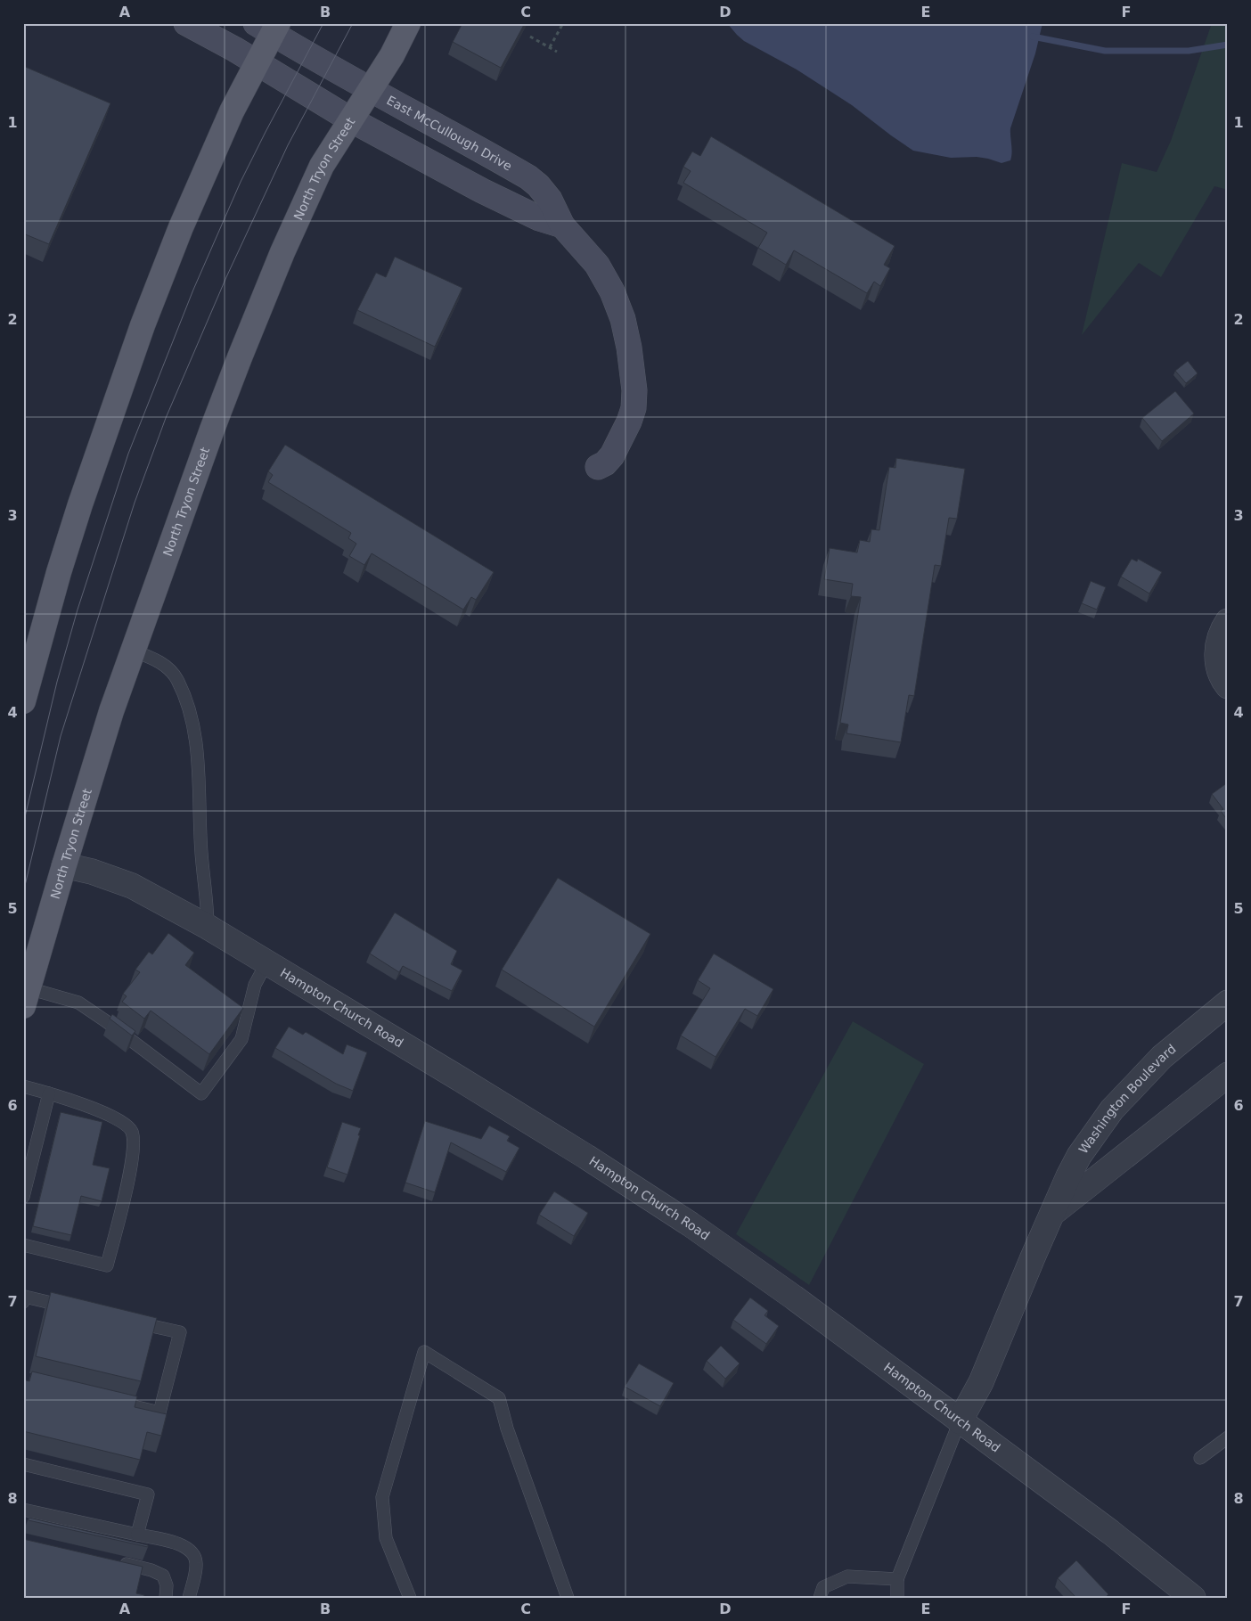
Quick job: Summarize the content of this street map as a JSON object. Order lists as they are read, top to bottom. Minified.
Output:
{"streets":{"main road":["North Tryon Street"],"street":["East McCullough Drive","Hampton Church Road","Washington Boulevard"]},"crossings":[["East McCullough Drive","North Tryon Street"],["North Tryon Street","Hampton Church Road"],["Hampton Church Road","Washington Boulevard"]],"grid":{"columns":["A","B","C","D","E","F"],"rows":["1","2","3","4","5","6","7","8"]}}
